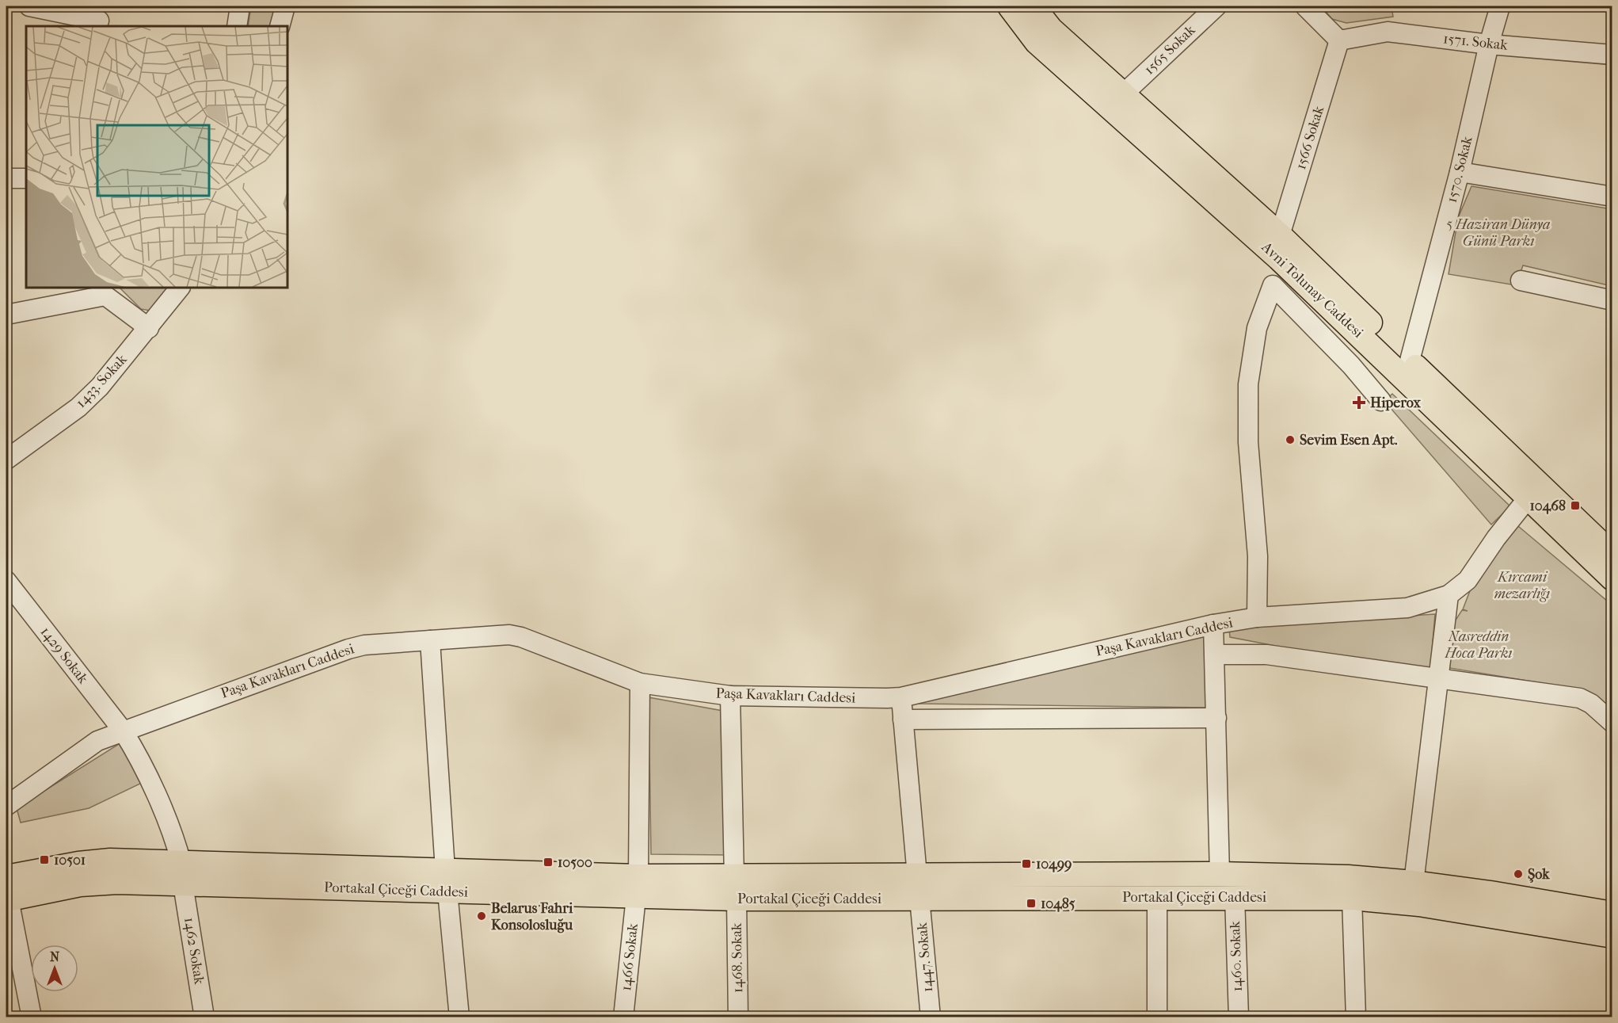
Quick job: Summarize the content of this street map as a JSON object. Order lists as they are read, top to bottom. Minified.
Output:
{"streets":{"main road":["Avni Tolunay Caddesi","Portakal Çiceği Caddesi"],"street":["1571. Sokak","1565 Sokak","1566 Sokak","1570. Sokak","1433. Sokak","Paşa Kavakları Caddesi","1429 Sokak","1462 Sokak","1460. Sokak","1466 Sokak","1447. Sokak","1468. Sokak"]},"crossings":[["1571. Sokak","1566 Sokak"],["1571. Sokak","1570. Sokak"],["1565 Sokak","Avni Tolunay Caddesi"],["1566 Sokak","Avni Tolunay Caddesi"],["1570. Sokak","Avni Tolunay Caddesi"],["Avni Tolunay Caddesi","Paşa Kavakları Caddesi"],["Paşa Kavakları Caddesi","1429 Sokak"],["Paşa Kavakları Caddesi","1466 Sokak"],["Paşa Kavakları Caddesi","1447. Sokak"],["Paşa Kavakları Caddesi","1468. Sokak"],["1429 Sokak","Portakal Çiceği Caddesi"],["1429 Sokak","1462 Sokak"],["Portakal Çiceği Caddesi","1462 Sokak"],["Portakal Çiceği Caddesi","1460. Sokak"],["Portakal Çiceği Caddesi","1466 Sokak"],["Portakal Çiceği Caddesi","1447. Sokak"],["Portakal Çiceği Caddesi","1468. Sokak"]],"parks":["5 Haziran Dünya Günü Parkı","Kırcami mezarlığı","Nasreddin Hoca Parkı"],"places":{"health":["Hiperox"],"other":["Sevim Esen Apt.","Şok","Belarus Fahri Konsolosluğu"],"transit":["10468","10501","10500","10499","10485"]},"north":"top"}
